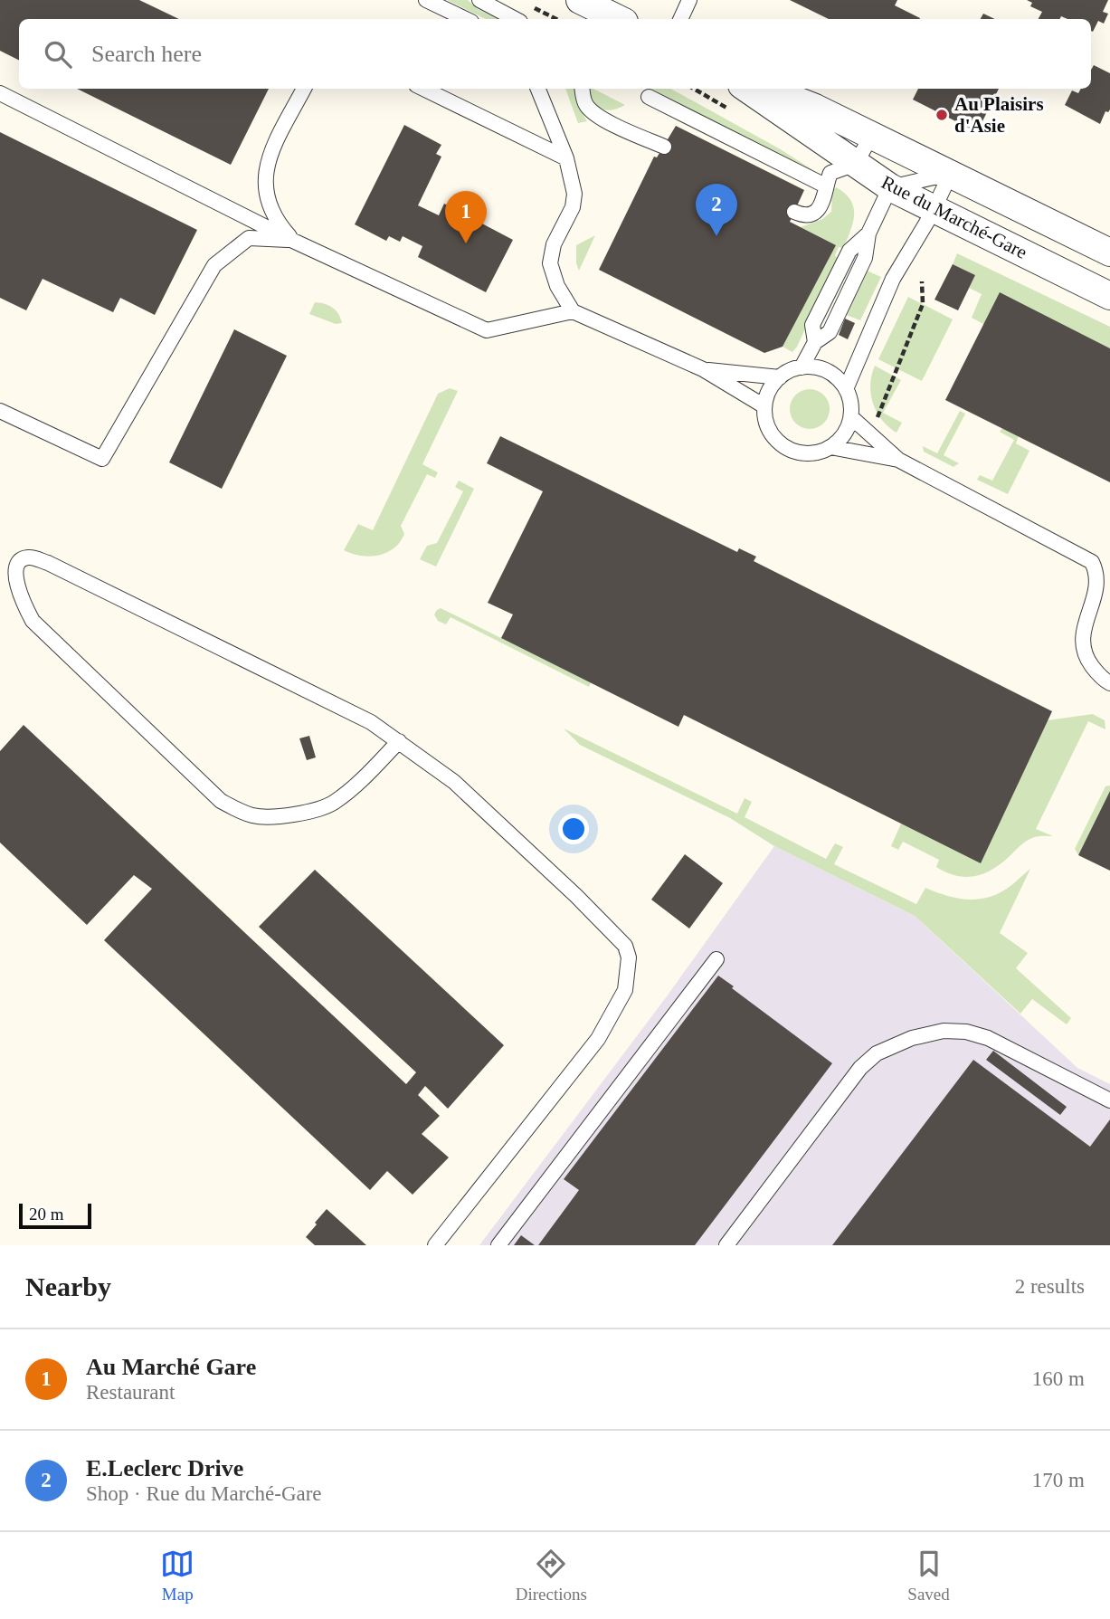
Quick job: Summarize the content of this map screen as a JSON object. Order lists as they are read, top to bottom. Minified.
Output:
{"streets":{"street":["Rue du Marché-Gare"]},"places":["Au Plaisirs d'Asie"],"scale_bar":"20 m","page":{"search":"Search here","pins":["2","1"],"scale":"20 m","heading":["Nearby","2 results"],"list":[{"mark":"1","name":"Au Marché Gare","note":"Restaurant","value":"160 m"},{"mark":"2","name":"E.Leclerc Drive","note":"Shop · Rue du Marché-Gare","value":"170 m"}],"nav":["Map","Directions","Saved"]}}
